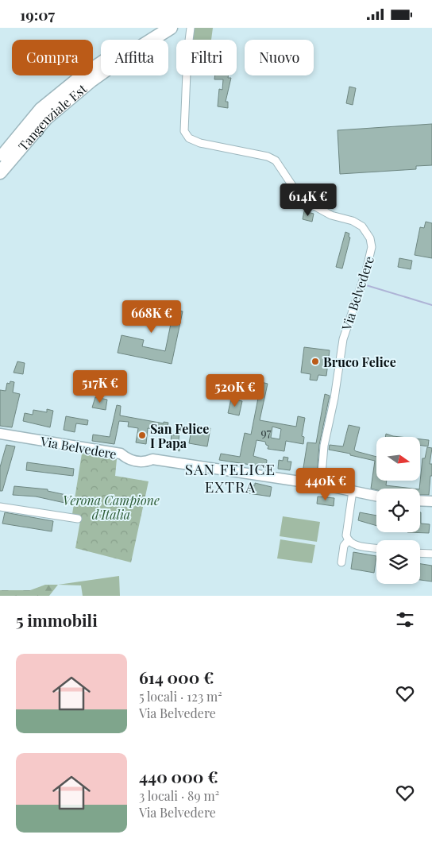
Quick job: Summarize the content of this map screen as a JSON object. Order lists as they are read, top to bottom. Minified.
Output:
{"streets":{"highway":["Tangenziale Est"],"street":["Via Belvedere"]},"districts":["SAN FELICE EXTRA"],"parks":["Verona Campione d'Italia"],"places":["Bruco Felice","San Felice I Papa"],"house_numbers":["97"],"north":"right","page":{"status":"19:07","chip":["Compra","Affitta","Filtri","Nuovo"],"price":["614K €","668K €","517K €","520K €","440K €"],"heading":"5 immobili","list":[{"name":"614 000 €","note":"5 locali · 123 m² · Via Belvedere"},{"name":"440 000 €","note":"3 locali · 89 m² · Via Belvedere"}]}}
